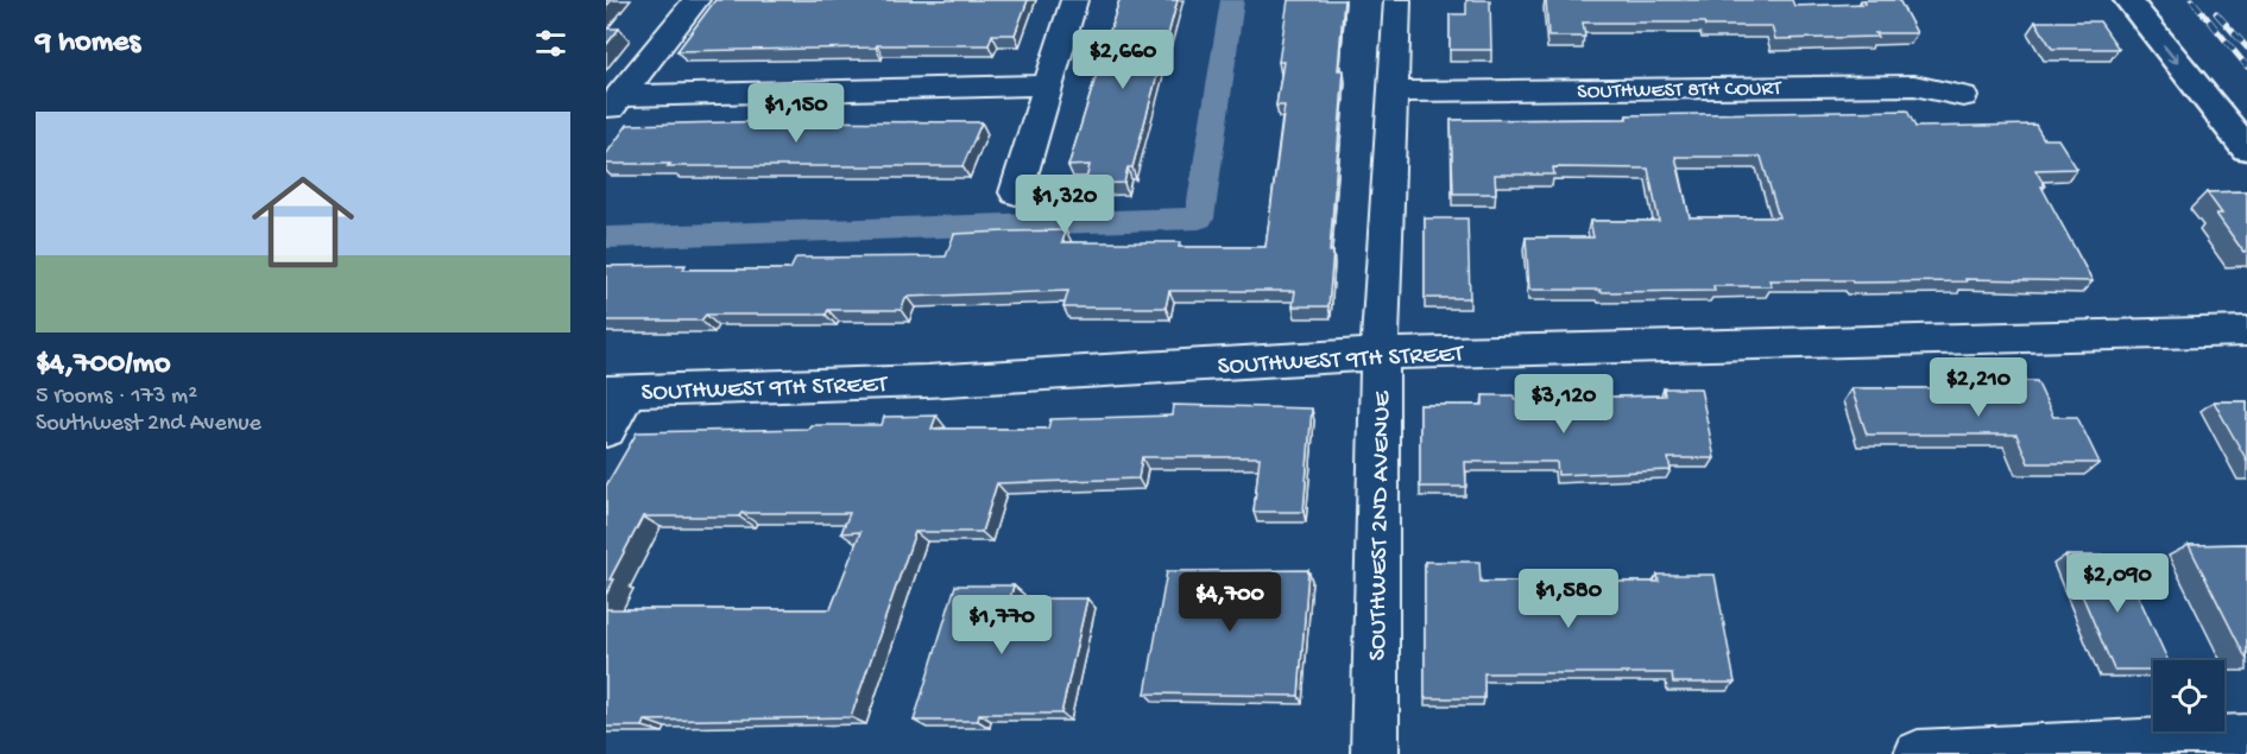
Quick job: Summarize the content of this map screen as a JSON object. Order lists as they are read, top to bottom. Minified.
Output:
{"streets":{"street":["SOUTHWEST 8TH COURT","SOUTHWEST 9TH STREET","SOUTHWEST 2ND AVENUE"]},"crossings":[["SOUTHWEST 8TH COURT","SOUTHWEST 2ND AVENUE"],["SOUTHWEST 9TH STREET","SOUTHWEST 2ND AVENUE"]],"page":{"heading":"9 homes","price":["$2,660","$1,150","$1,320","$2,210","$3,120","$2,090","$1,580","$4,700","$1,770"],"list":[{"name":"$4,700/mo","note":"5 rooms · 173 m² · Southwest 2nd Avenue"}]}}
